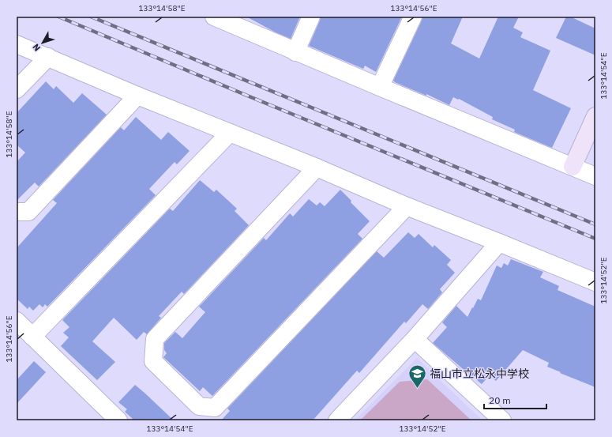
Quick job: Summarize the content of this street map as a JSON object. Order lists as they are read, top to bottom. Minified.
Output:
{"places":{"school or university":["福山市立松永中学校"]},"scale_bar":"20 m","north":"bottom left","coordinates":["133°14'58\"E","133°14'56\"E","133°14'54\"E","133°14'52\"E"]}
